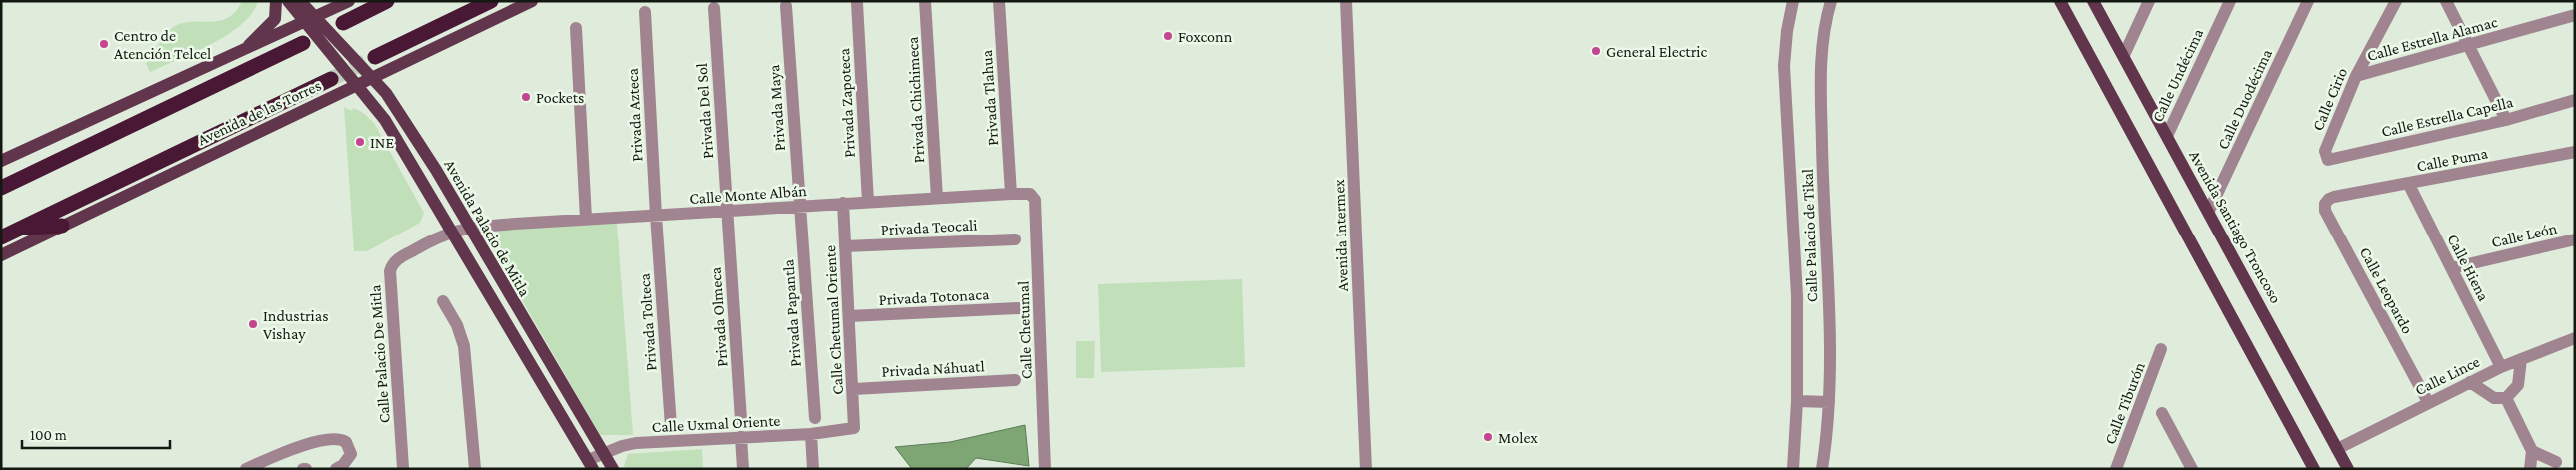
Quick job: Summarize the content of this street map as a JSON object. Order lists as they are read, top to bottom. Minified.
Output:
{"streets":{"highway":["Avenida de las Torres"],"main road":["Avenida Santiago Troncoso","Avenida Palacio de Mitla"],"street":["Calle Estrella Alamac","Calle Undécima","Privada Tlahua","Calle Duodécima","Calle Cirio","Privada Chichimeca","Privada Zapoteca","Privada Maya","Privada Del Sol","Privada Azteca","Calle Estrella Capella","Calle Puma","Calle Monte Albán","Privada Teocali","Calle León","Avenida Intermex","Calle Palacio de Tikal","Calle Hiena","Calle Leopardo","Privada Totonaca","Privada Papantla","Privada Olmeca","Calle Chetumal Oriente","Privada Tolteca","Calle Chetumal","Calle Palacio De Mitla","Privada Náhuatl","Calle Lince","Calle Tiburón","Calle Uxmal Oriente"]},"crossings":[["Calle Estrella Alamac","Calle Cirio"],["Calle Undécima","Avenida Santiago Troncoso"],["Privada Tlahua","Calle Monte Albán"],["Calle Duodécima","Avenida Santiago Troncoso"],["Calle Cirio","Calle Estrella Capella"],["Privada Chichimeca","Calle Monte Albán"],["Privada Zapoteca","Calle Monte Albán"],["Privada Maya","Calle Monte Albán"],["Privada Maya","Privada Papantla"],["Privada Del Sol","Calle Monte Albán"],["Privada Del Sol","Privada Olmeca"],["Avenida de las Torres","Avenida Palacio de Mitla"],["Privada Azteca","Calle Monte Albán"],["Privada Azteca","Privada Tolteca"],["Calle Puma","Calle Hiena"],["Calle Puma","Calle Leopardo"],["Calle Monte Albán","Avenida Palacio de Mitla"],["Calle Monte Albán","Privada Papantla"],["Calle Monte Albán","Privada Olmeca"],["Calle Monte Albán","Calle Chetumal Oriente"],["Calle Monte Albán","Privada Tolteca"],["Calle Monte Albán","Calle Chetumal"],["Calle Monte Albán","Calle Palacio De Mitla"],["Privada Teocali","Calle Chetumal Oriente"],["Avenida Santiago Troncoso","Calle Lince"],["Avenida Palacio de Mitla","Calle Palacio De Mitla"],["Avenida Palacio de Mitla","Calle Uxmal Oriente"],["Calle León","Calle Hiena"],["Calle Hiena","Calle Lince"],["Calle Leopardo","Calle Lince"],["Privada Totonaca","Calle Chetumal Oriente"],["Calle Chetumal Oriente","Privada Náhuatl"],["Calle Chetumal Oriente","Calle Uxmal Oriente"]],"places":["Foxconn","Centro de Atención Telcel","General Electric","Pockets","INE","Industrias Vishay","Molex"],"scale_bar":"100 m"}
